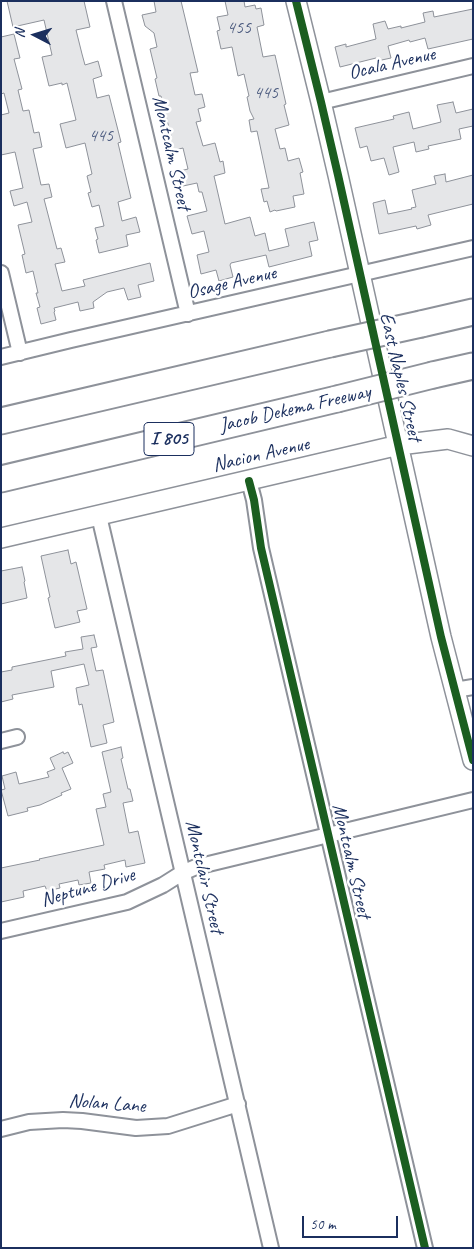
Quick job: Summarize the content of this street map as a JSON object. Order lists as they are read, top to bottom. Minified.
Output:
{"streets":{"highway":["Jacob Dekema Freeway","I 805"],"street":["Ocala Avenue","Montcalm Street","Osage Avenue","East Naples Street","Nacion Avenue","Montclair Street","Neptune Drive","Nolan Lane"]},"crossings":[["Ocala Avenue","East Naples Street"],["Montcalm Street","Osage Avenue"],["Montcalm Street","Nacion Avenue"],["Montcalm Street","Neptune Drive"],["Osage Avenue","East Naples Street"],["East Naples Street","Nacion Avenue"],["Nacion Avenue","Montclair Street"],["Montclair Street","Neptune Drive"],["Montclair Street","Nolan Lane"]],"house_numbers":["455","445","445"],"scale_bar":"50 m","north":"left"}
